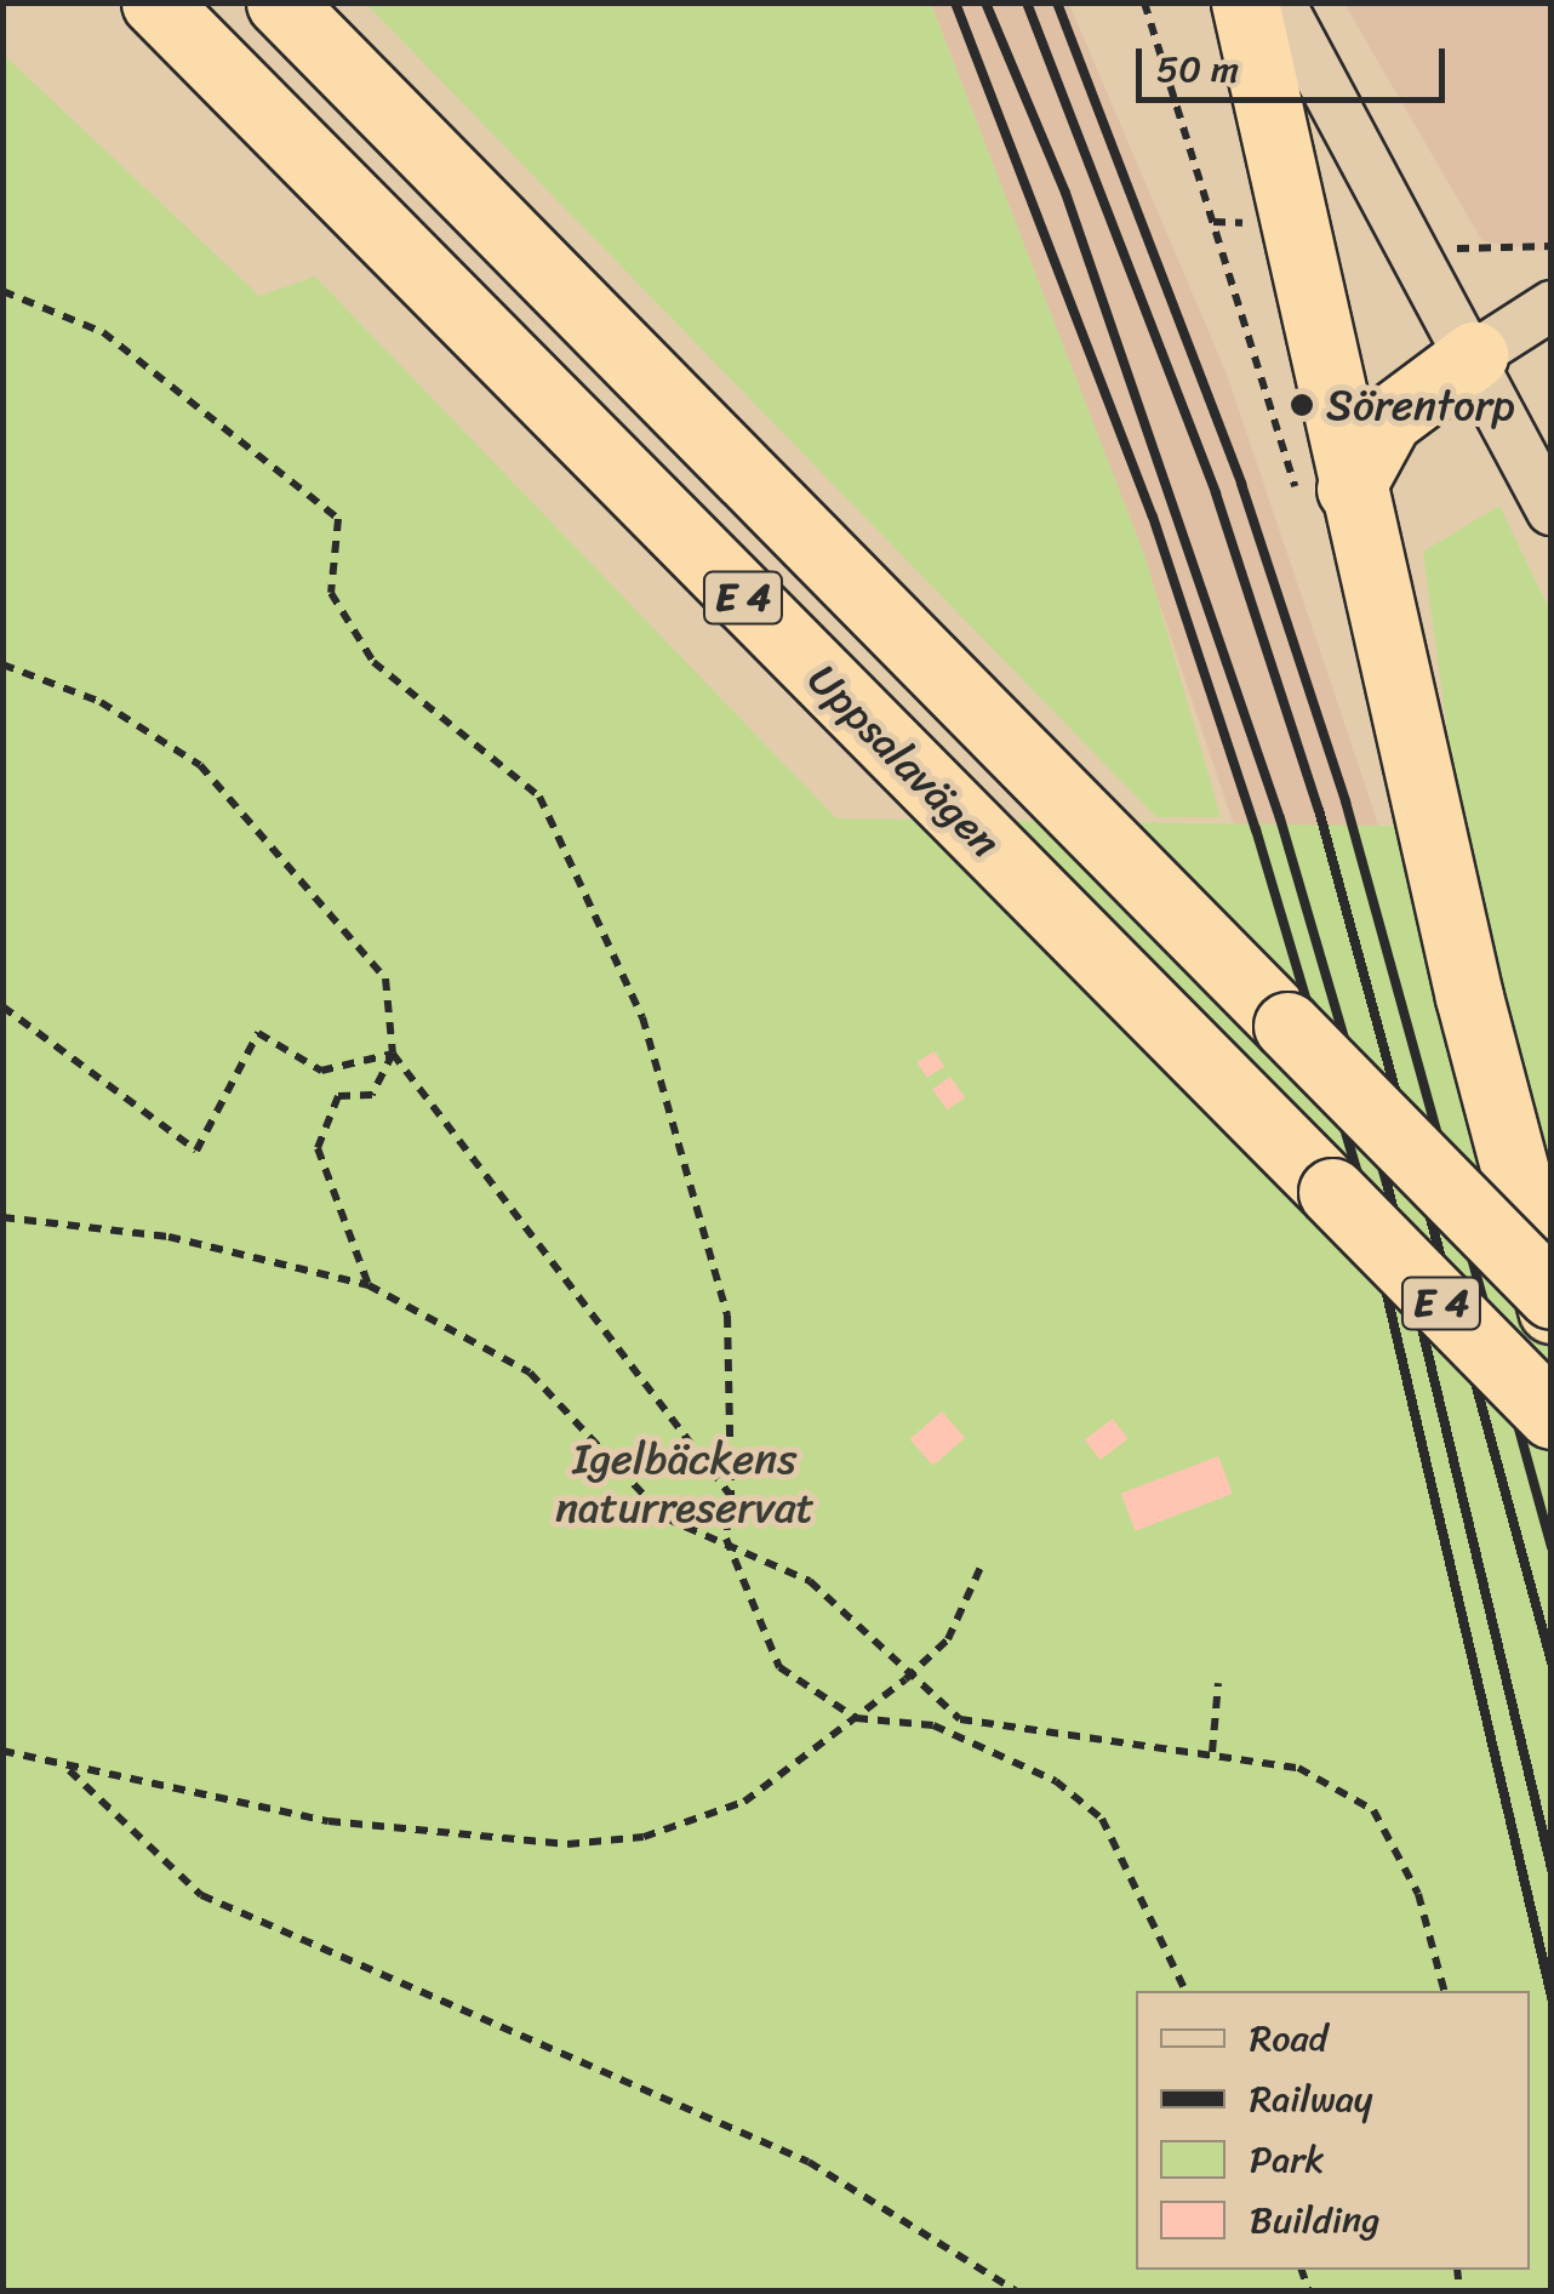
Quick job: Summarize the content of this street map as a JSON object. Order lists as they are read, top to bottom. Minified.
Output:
{"streets":{"highway":["E 4","Uppsalavägen"]},"parks":["Igelbäckens naturreservat"],"places":["Sörentorp"],"legend":["Road","Railway","Park","Building"],"scale_bar":"50 m"}
